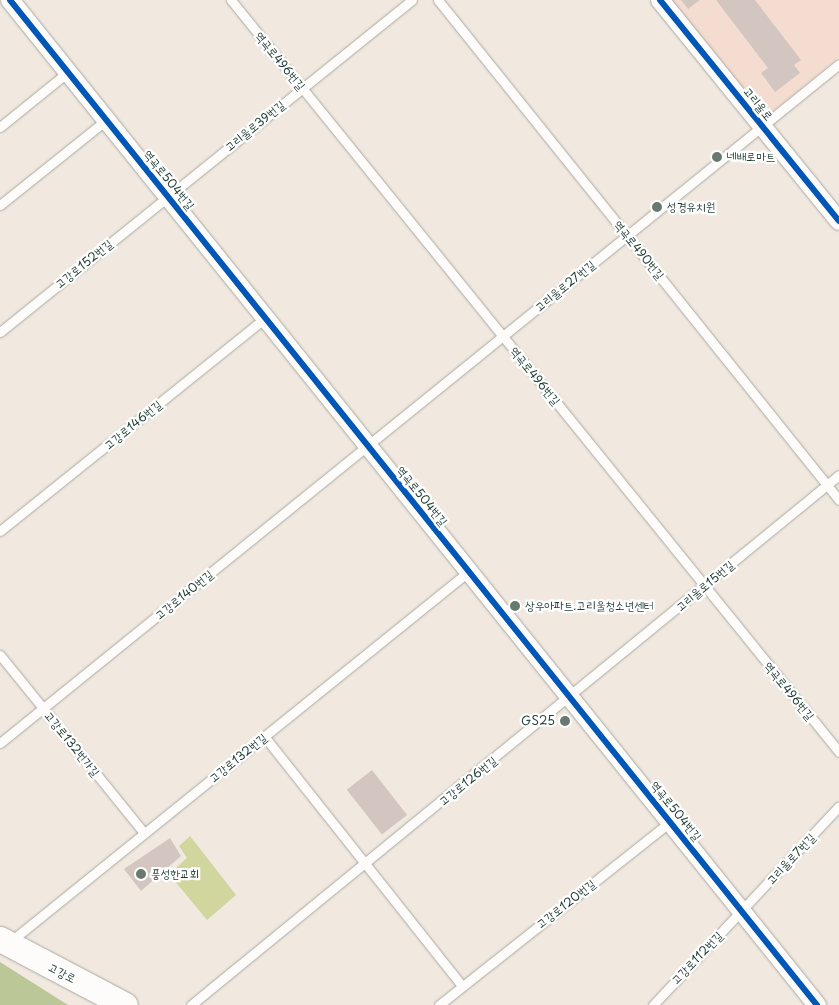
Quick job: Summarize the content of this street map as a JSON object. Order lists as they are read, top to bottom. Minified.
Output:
{"streets":{"street":["고리울로","역곡로504번길","고강로"],"lane":["역곡로496번길","고리울로39번길","역곡로490번길","고강로152번길","고리울로27번길","고강로146번길","고리울로15번길","고강로140번길","고강로132번가길","고강로132번길","고강로126번길","고리울로7번길","고강로120번길","고강로112번길"]},"crossings":[["역곡로496번길","고리울로39번길"],["역곡로496번길","고리울로27번길"],["역곡로496번길","고리울로15번길"],["고리울로","고리울로27번길"],["고리울로39번길","역곡로504번길"],["고리울로39번길","고강로152번길"],["역곡로504번길","고강로152번길"],["역곡로504번길","고리울로27번길"],["역곡로504번길","고강로146번길"],["역곡로504번길","고리울로15번길"],["역곡로504번길","고강로140번길"],["역곡로504번길","고강로132번길"],["역곡로504번길","고강로126번길"],["역곡로504번길","고리울로7번길"],["역곡로504번길","고강로120번길"],["역곡로504번길","고강로112번길"],["역곡로490번길","고리울로27번길"],["역곡로490번길","고리울로15번길"],["고리울로27번길","고강로140번길"],["고리울로15번길","고강로126번길"],["고강로140번길","고강로132번가길"],["고강로132번가길","고강로132번길"],["고강로132번길","고강로"],["고리울로7번길","고강로112번길"]],"places":["네배로마트","성경유치원","상우아파트.고리울청소년센터","GS25","풍성한교회"]}
